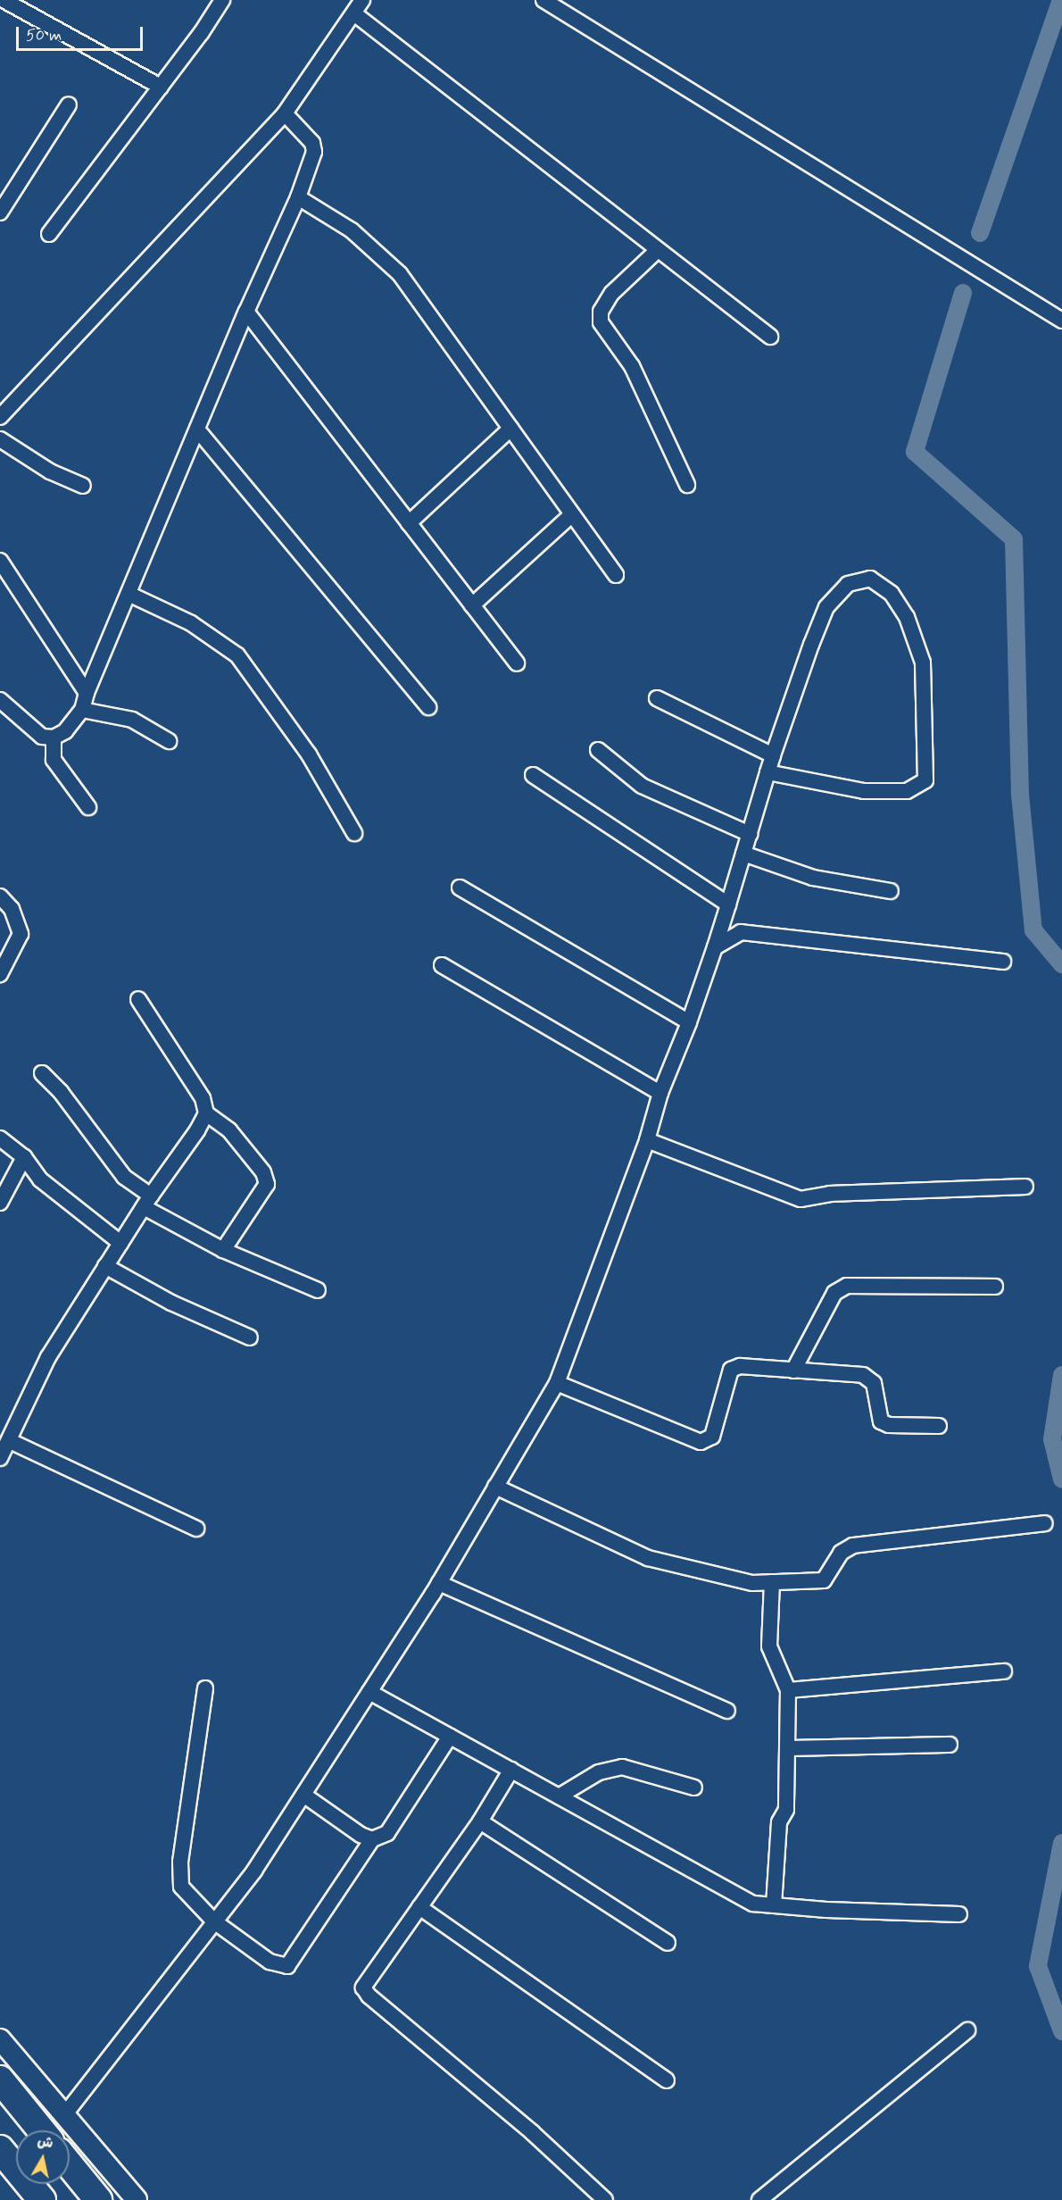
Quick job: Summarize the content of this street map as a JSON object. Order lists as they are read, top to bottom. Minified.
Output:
{"scale_bar":"50 m","north":"top"}
